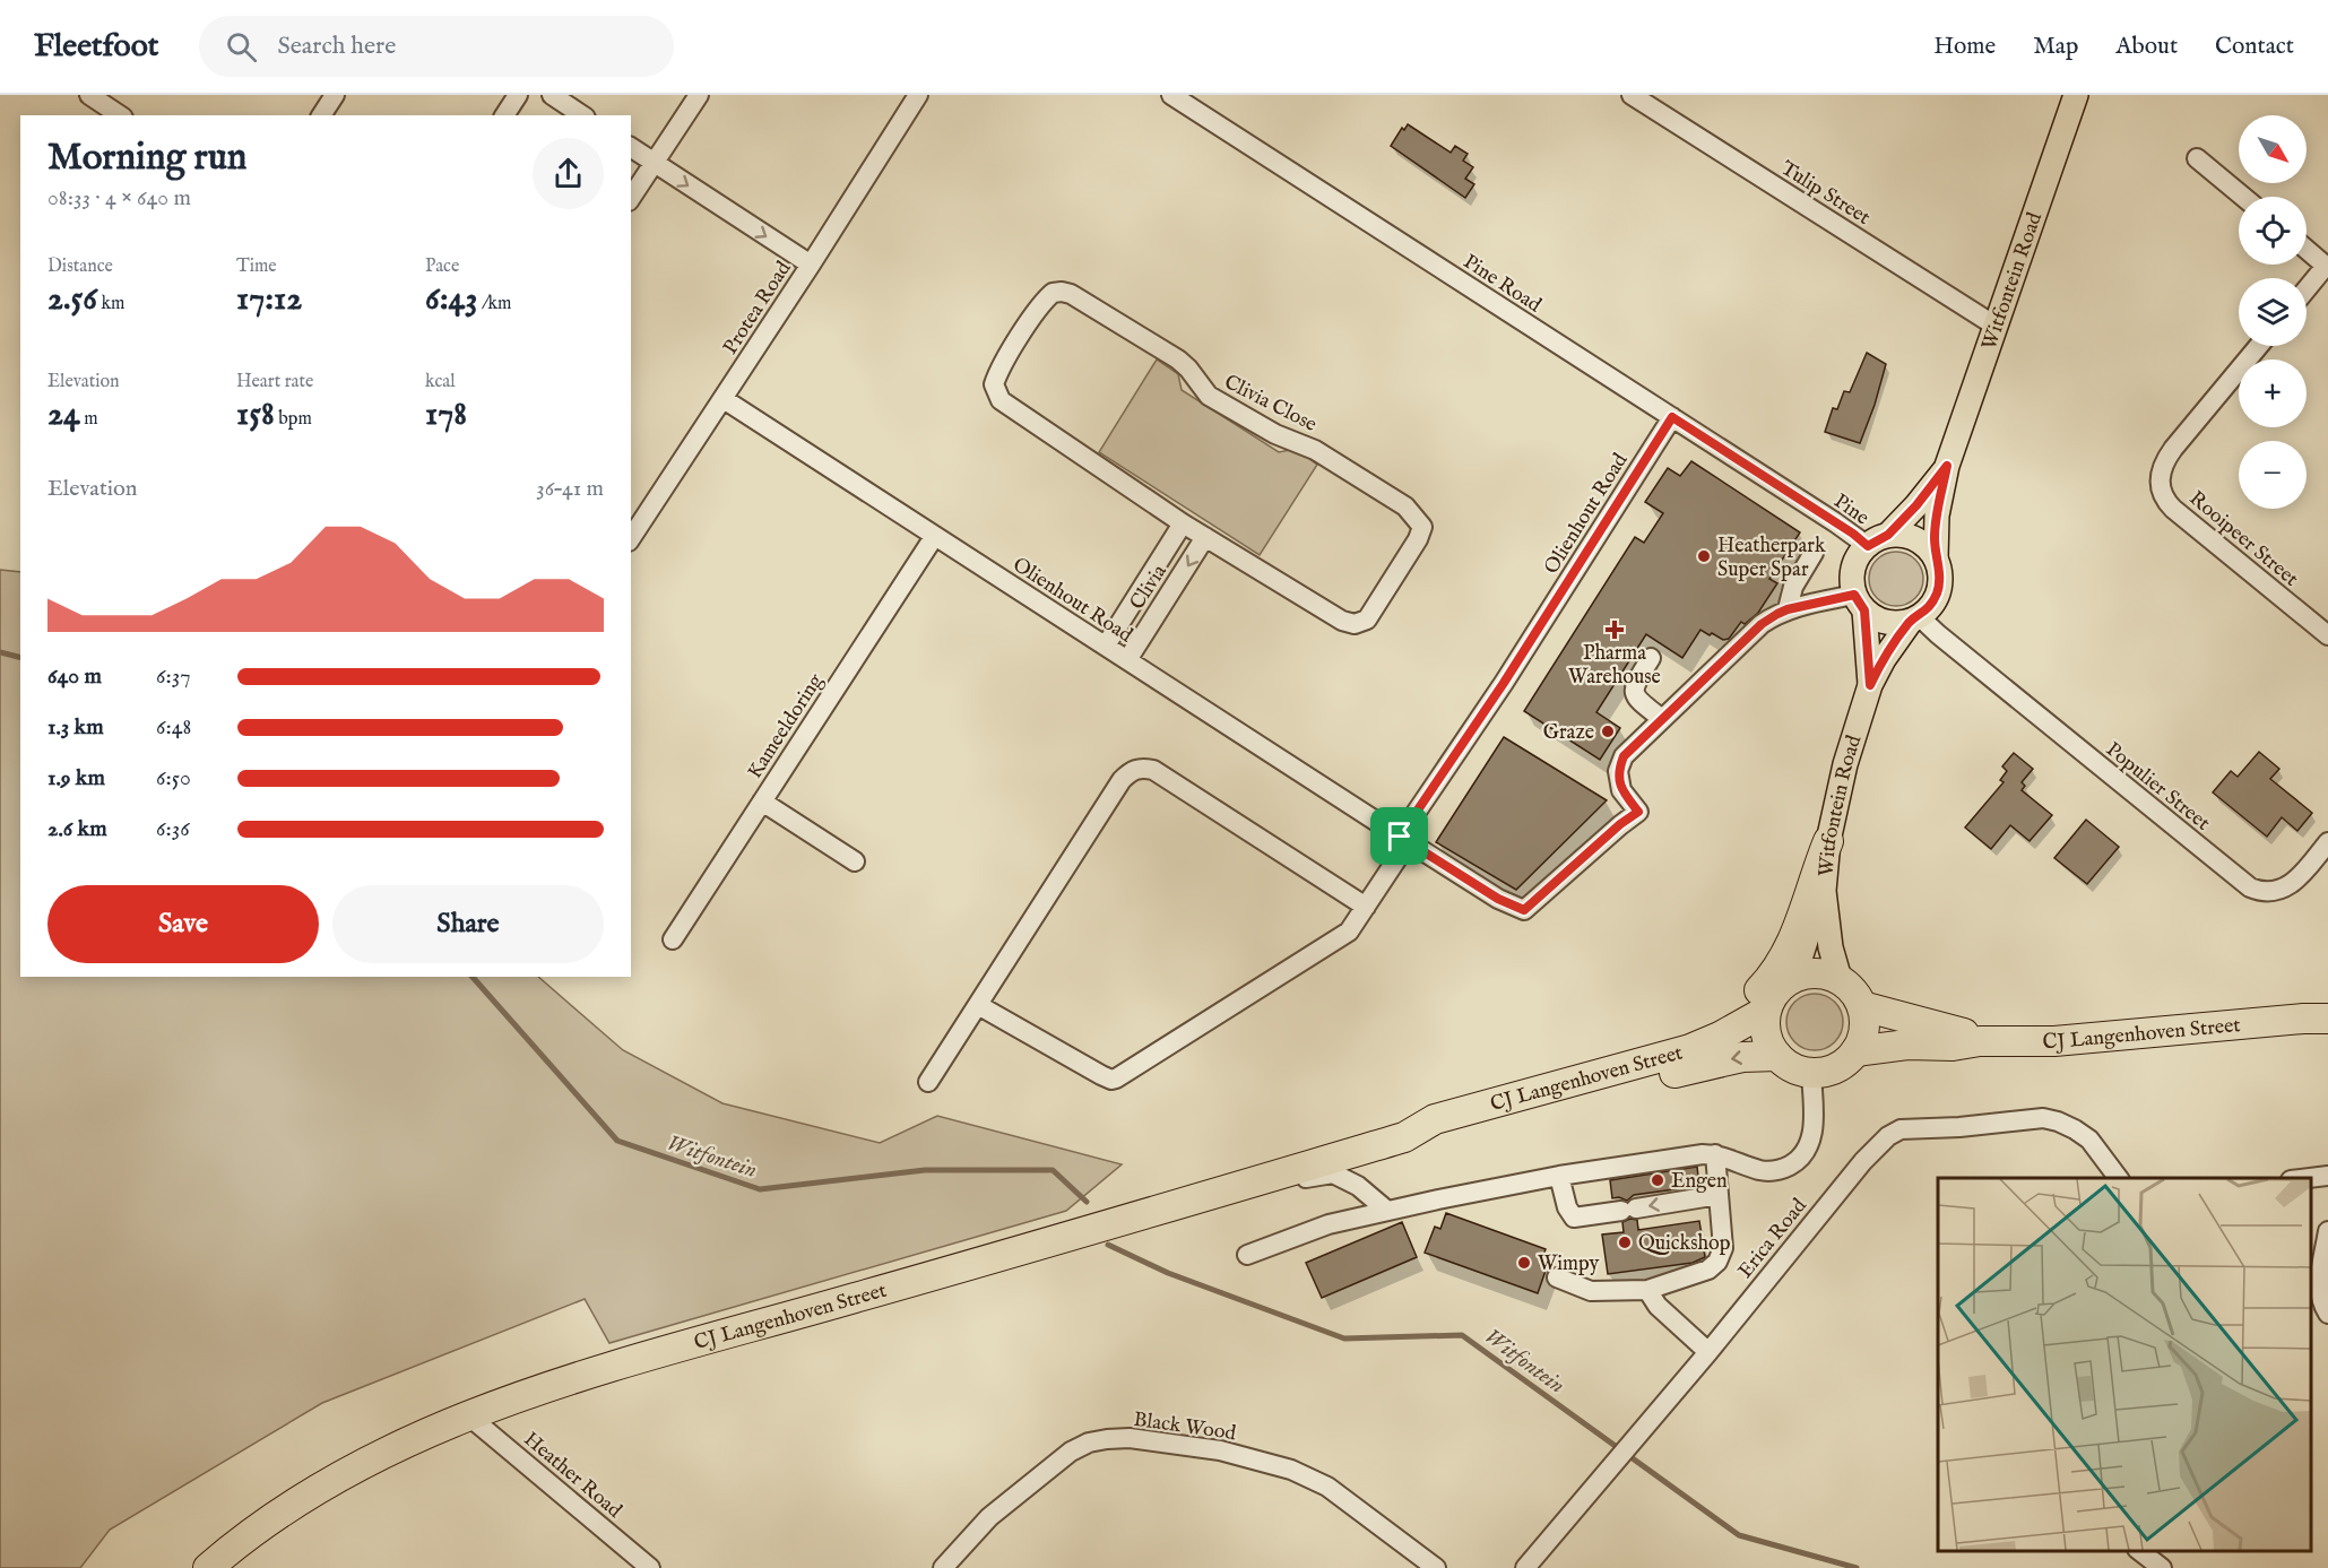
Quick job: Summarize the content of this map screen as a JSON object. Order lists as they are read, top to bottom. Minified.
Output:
{"streets":{"highway":["CJ Langenhoven Street"],"main road":["Witfontein Road"],"street":["Tulip Street","Pine Road","Protea Road","Clivia Close","Pine","Olienhout Road","Rooipeer Street","Clivia","Kameeldoring","Populier Street","Erica Road","Black Wood","Heather Road"]},"crossings":[["Tulip Street","Witfontein Road"],["Witfontein Road","Pine"],["Witfontein Road","Populier Street"],["Witfontein Road","CJ Langenhoven Street"],["Pine Road","Pine"],["Pine Road","Olienhout Road"],["Protea Road","Olienhout Road"],["Clivia Close","Clivia"],["Pine","Populier Street"],["Olienhout Road","Clivia"],["Olienhout Road","Kameeldoring"],["CJ Langenhoven Street","Heather Road"]],"water":["Witfontein"],"places":{"other":["Heatherpark Super Spar","Graze","Engen","Quickshop","Wimpy"],"health":["Pharma Warehouse"]},"north":"bottom right","page":{"header":"Fleetfoot","search":"Search here","nav":["Home","Map","About","Contact"],"map_buttons":["+","−"],"heading":["Morning run","08:33 · 4 × 640 m"],"stats":[["Distance","2.56 km"],["Time","17:12"],["Pace","6:43 /km"],["Elevation","24 m"],["Heart rate","158 bpm"],["kcal","178"]],"chart":["Elevation","36–41 m"],"list":[{"name":"640 m","note":"6:37"},{"name":"1.3 km","note":"6:48"},{"name":"1.9 km","note":"6:50"},{"name":"2.6 km","note":"6:36"}],"buttons":["Save","Share"]}}
